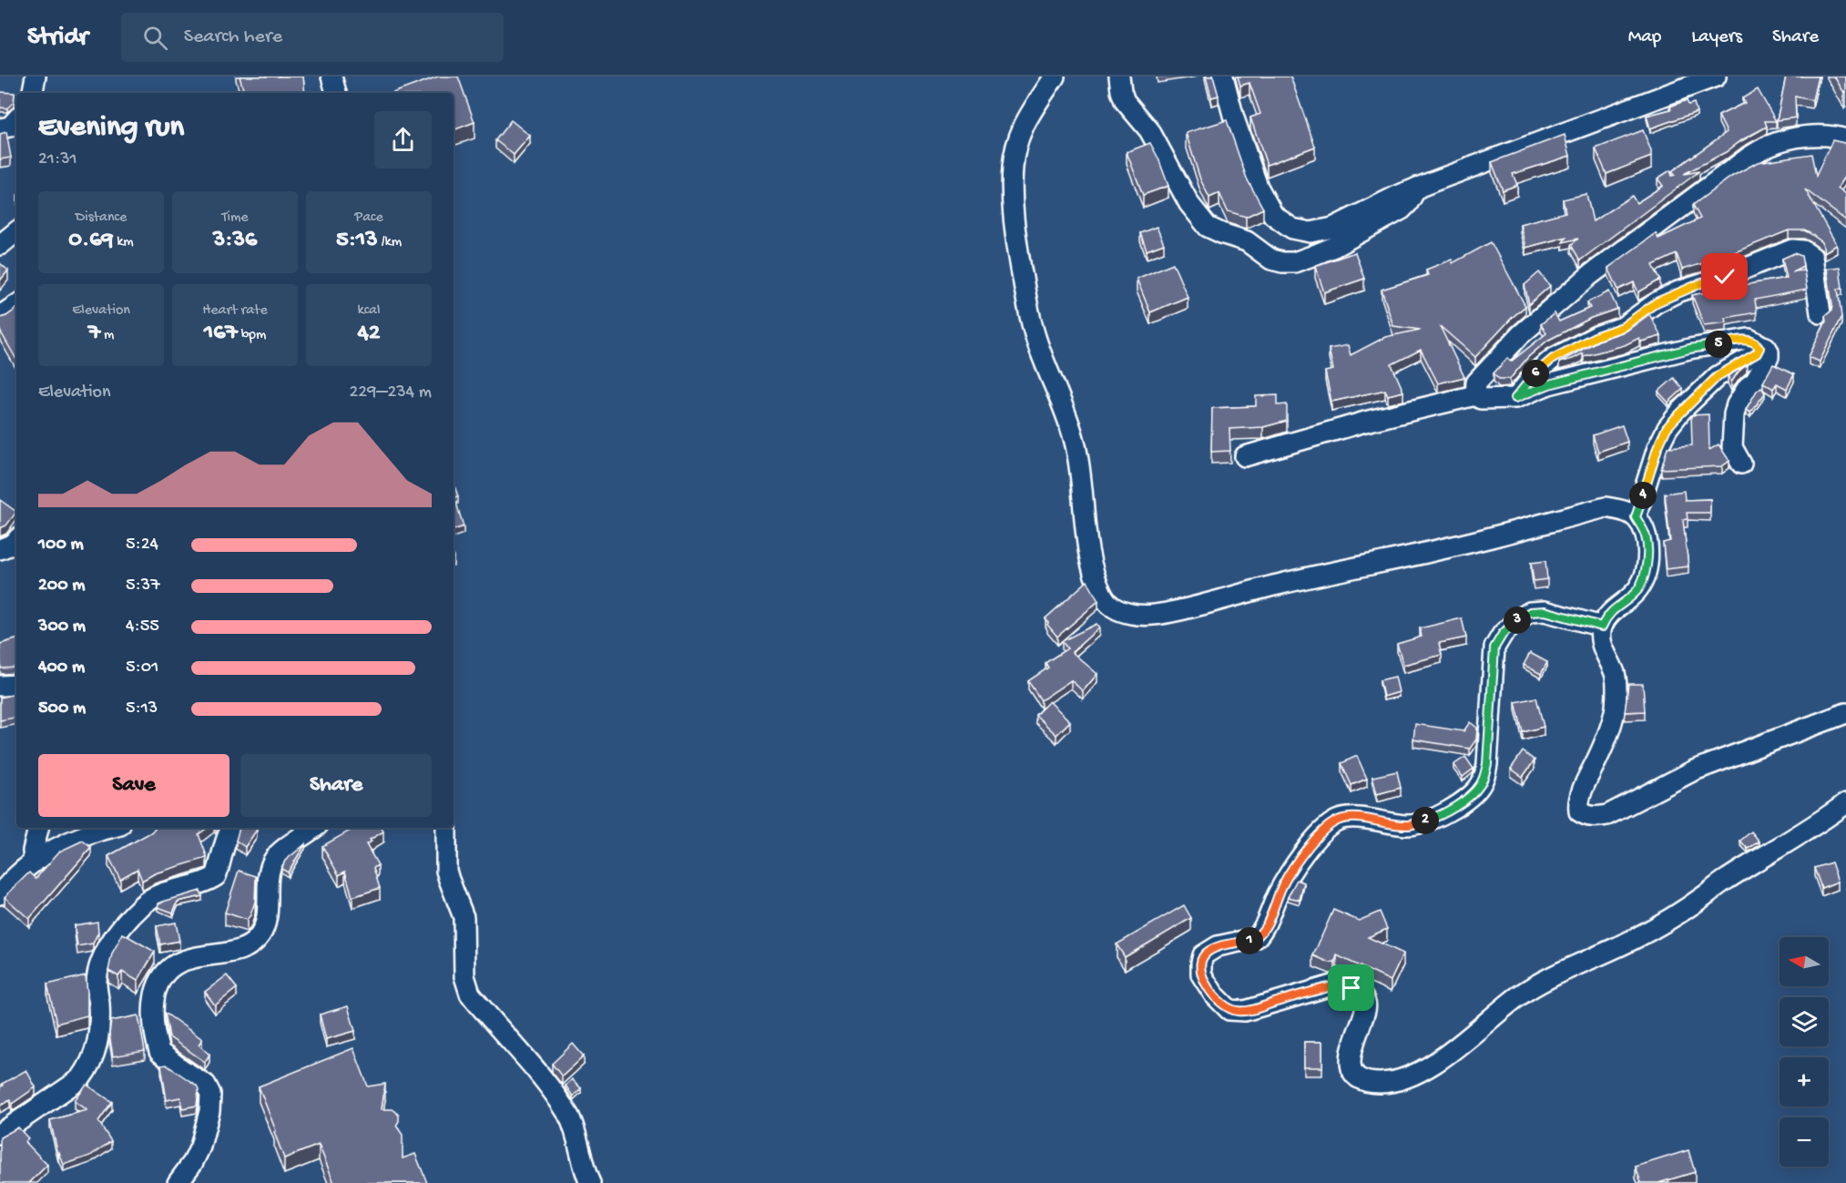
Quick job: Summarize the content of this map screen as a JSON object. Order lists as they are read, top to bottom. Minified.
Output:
{"north":"left","page":{"header":"Stridr","search":"Search here","nav":["Map","Layers","Share"],"heading":["Evening run","21:31"],"stats":[["Distance","0.69 km"],["Time","3:36"],["Pace","5:13 /km"],["Elevation","7 m"],["Heart rate","167 bpm"],["kcal","42"]],"pins":["5","6","4","3","2","1"],"chart":["Elevation","229–234 m"],"list":[{"name":"100 m","note":"5:24"},{"name":"200 m","note":"5:37"},{"name":"300 m","note":"4:55"},{"name":"400 m","note":"5:01"},{"name":"500 m","note":"5:13"}],"buttons":["Save","Share"],"map_buttons":["+","−"]}}
